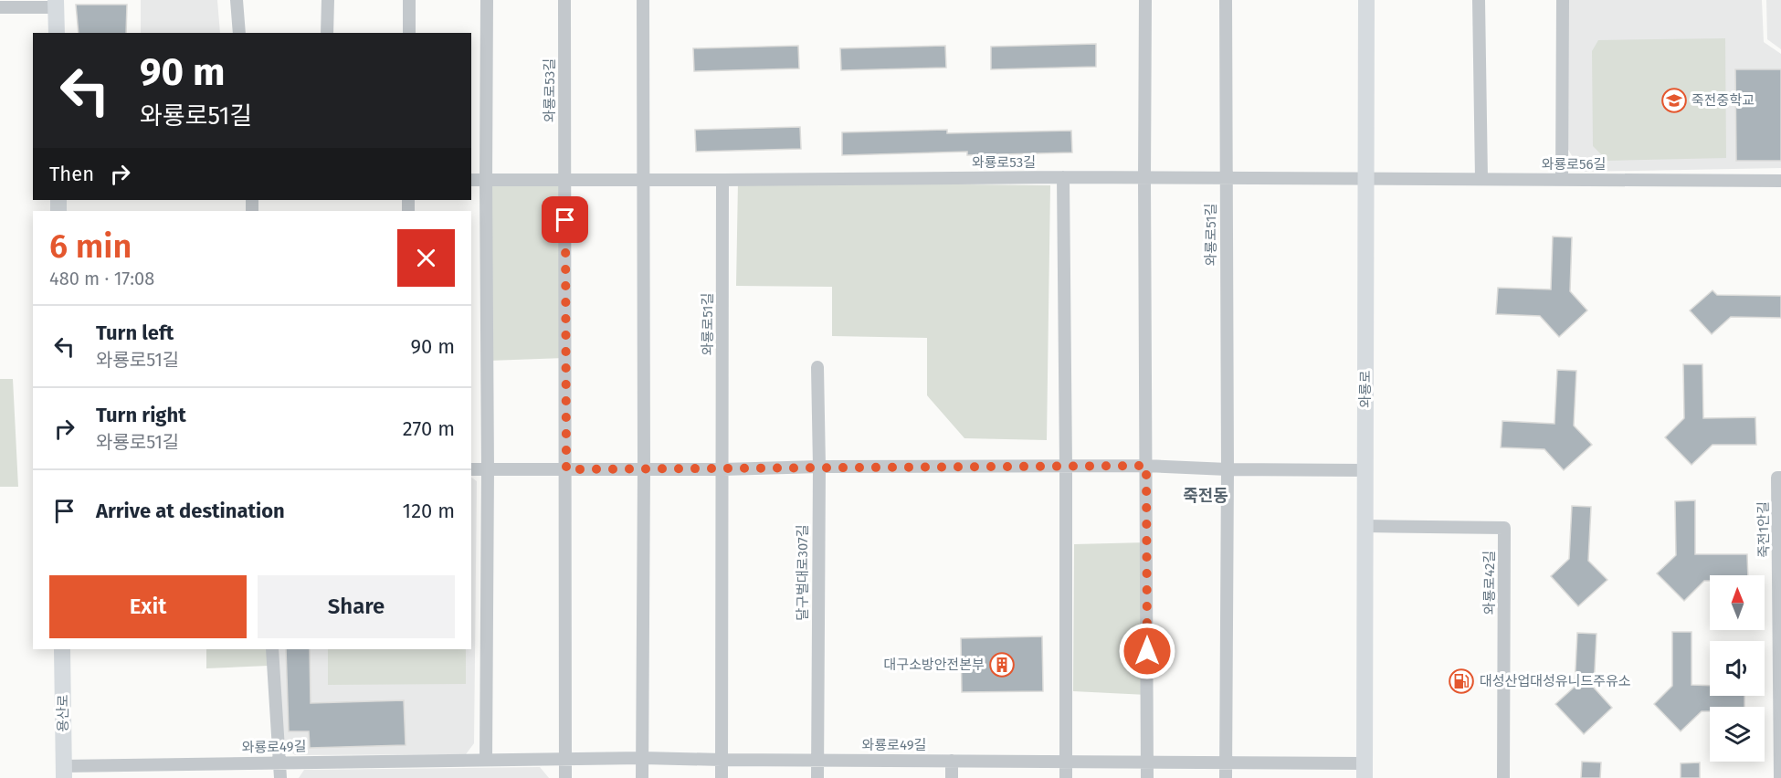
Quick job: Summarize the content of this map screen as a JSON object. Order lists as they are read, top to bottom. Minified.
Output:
{"streets":{"main road":["와룡로","용산로"],"street":["와룡로53길","와룡로56길","와룡로51길","죽전1안길","달구벌대로307길","와룡로42길","와룡로49길"]},"crossings":[["와룡로53길","와룡로56길"],["와룡로53길","와룡로51길"],["와룡로53길","와룡로"],["와룡로56길","와룡로"],["와룡로","와룡로42길"],["와룡로","와룡로49길"],["달구벌대로307길","와룡로49길"],["용산로","와룡로49길"]],"districts":["죽전동"],"places":{"school or university":["죽전중학교"],"building":["대구소방안전본부"],"fuel station":["대성산업대성유니드주유소"]},"north":"top","page":{"turn":["90 m","와룡로51길"],"then":"Then","heading":["6 min","480 m · 17:08"],"list":[{"name":"Turn left","note":"와룡로51길","value":"90 m"},{"name":"Turn right","note":"와룡로51길","value":"270 m"},{"name":"Arrive at destination","value":"120 m"}],"buttons":["Exit","Share"]}}
